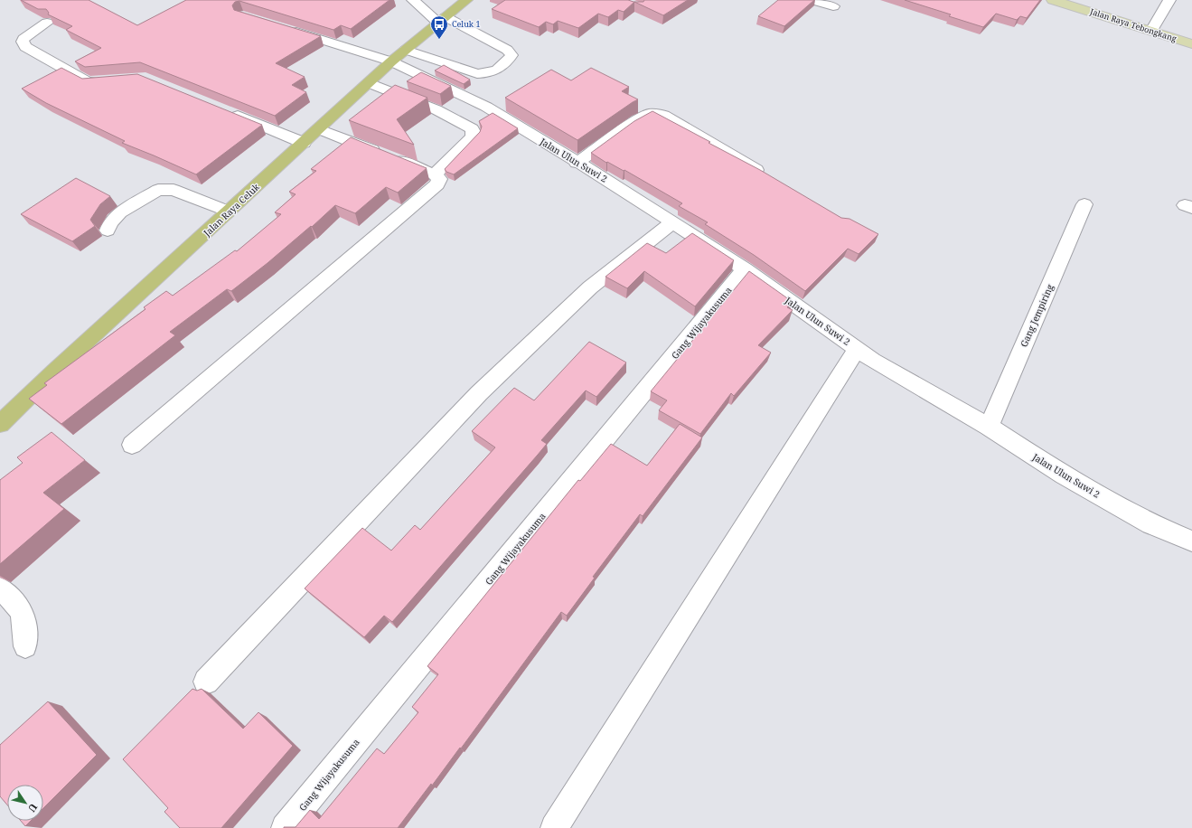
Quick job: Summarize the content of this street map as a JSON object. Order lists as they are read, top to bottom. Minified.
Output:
{"streets":{"highway":["Jalan Raya Celuk"],"main road":["Jalan Raya Tebongkang"],"street":["Jalan Ulun Suwi 2","Gang Jempiring","Gang Wijayakusuma"]},"crossings":[["Jalan Ulun Suwi 2","Jalan Raya Celuk"],["Jalan Ulun Suwi 2","Gang Jempiring"],["Jalan Ulun Suwi 2","Gang Wijayakusuma"]],"places":{"bus stop":["Celuk 1"]},"north":"bottom right"}
